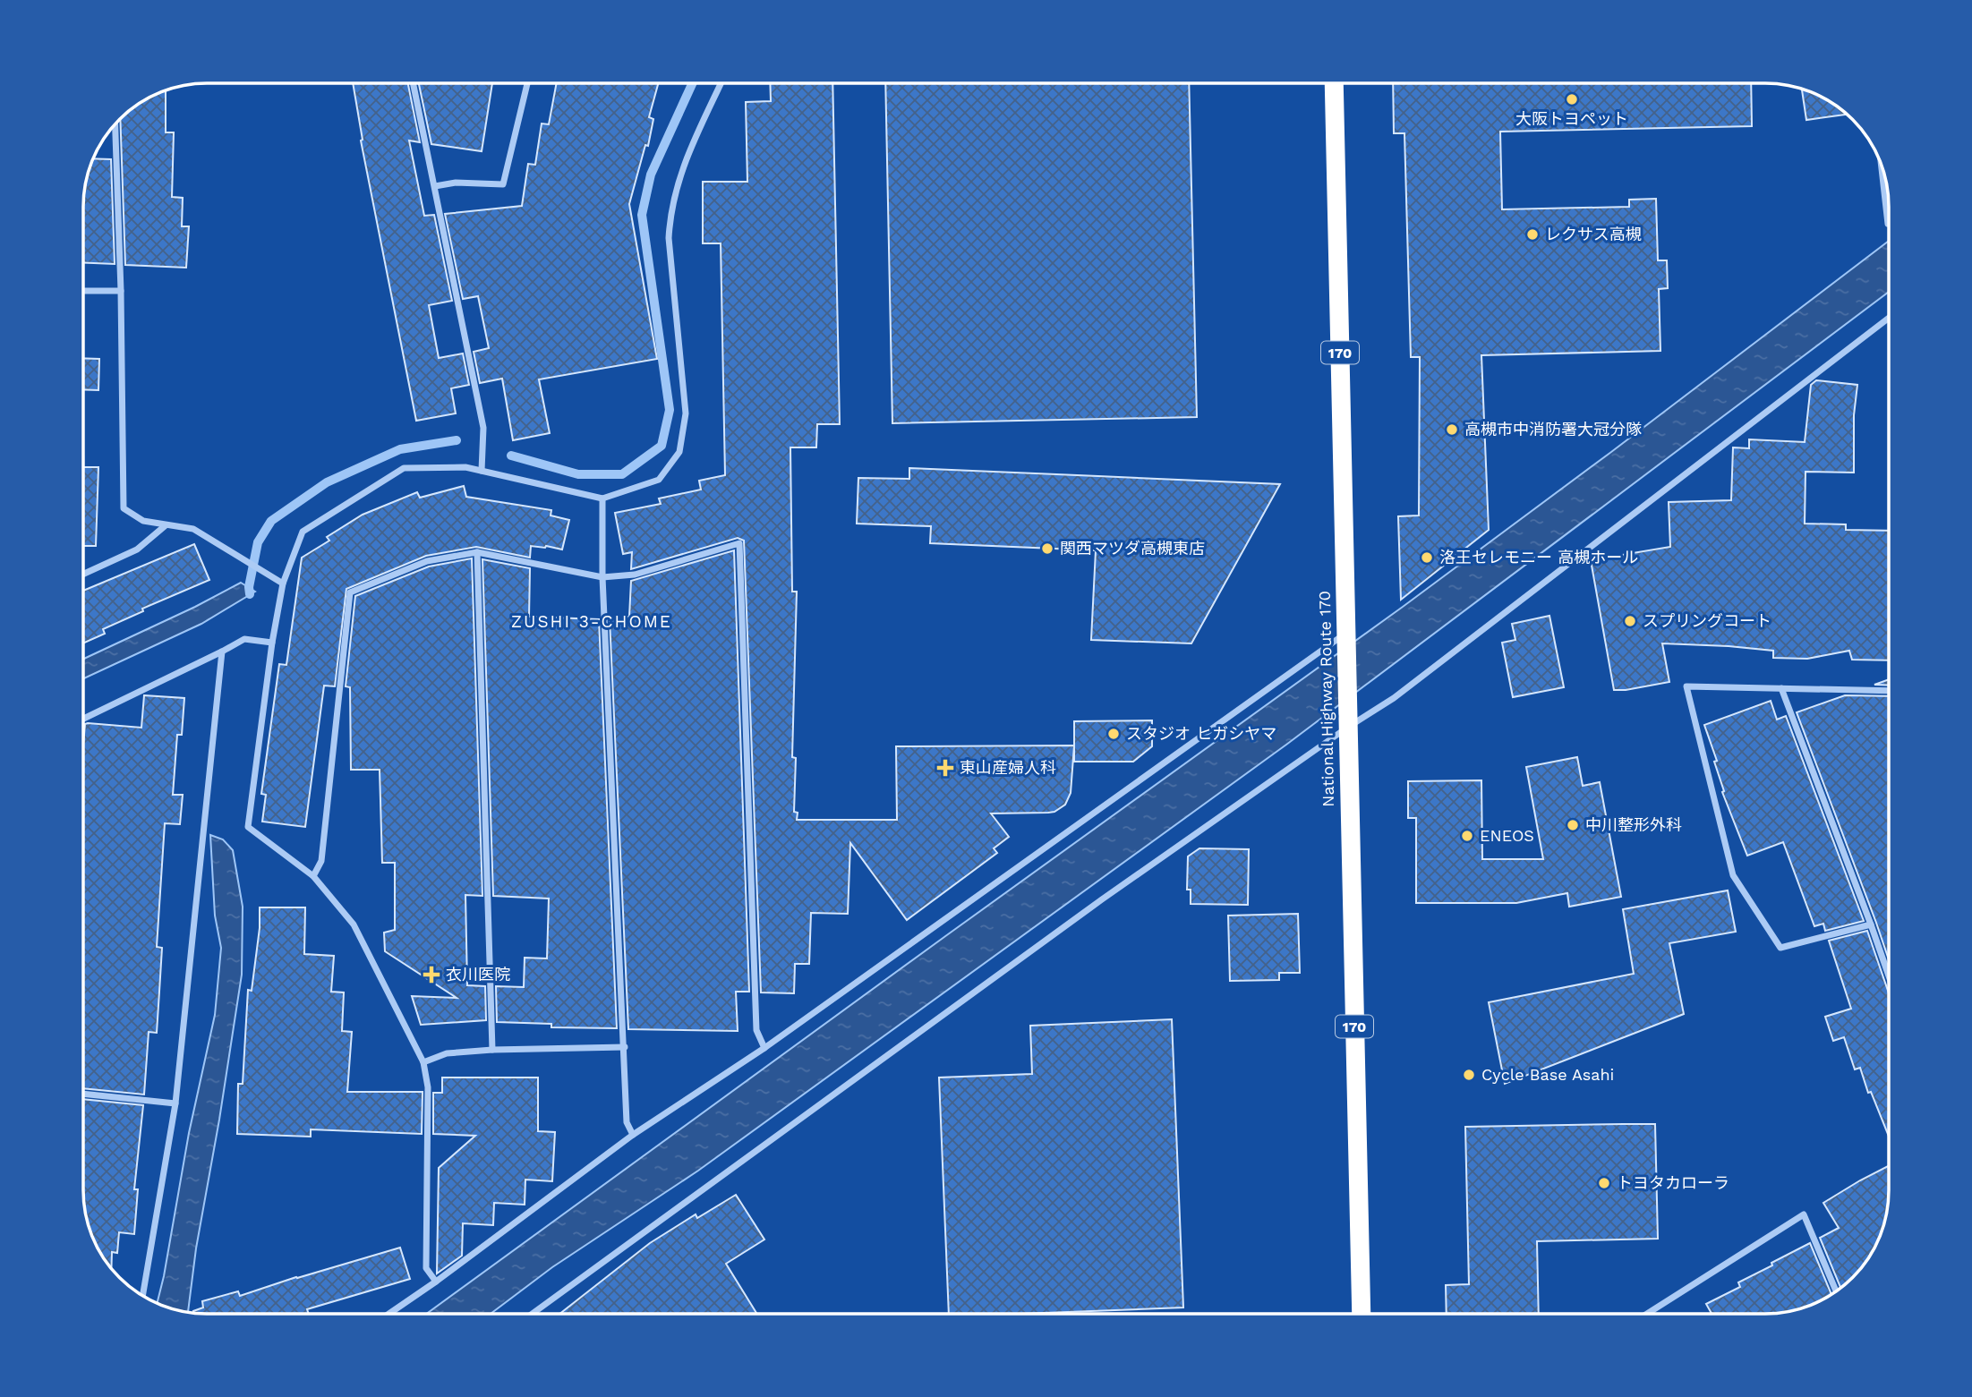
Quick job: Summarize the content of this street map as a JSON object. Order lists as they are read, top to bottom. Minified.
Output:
{"streets":{"highway":["170","National Highway Route 170"]},"districts":["ZUSHI 3-CHOME"],"places":{"other":["大阪トヨペット","レクサス高槻","高槻市中消防署大冠分隊","関西マツダ高槻東店","洛王セレモニー 高槻ホール","スプリングコート","スタジオ ヒガシヤマ","中川整形外科","ENEOS","Cycle Base Asahi","トヨタカローラ"],"health":["東山産婦人科","衣川医院"]}}
